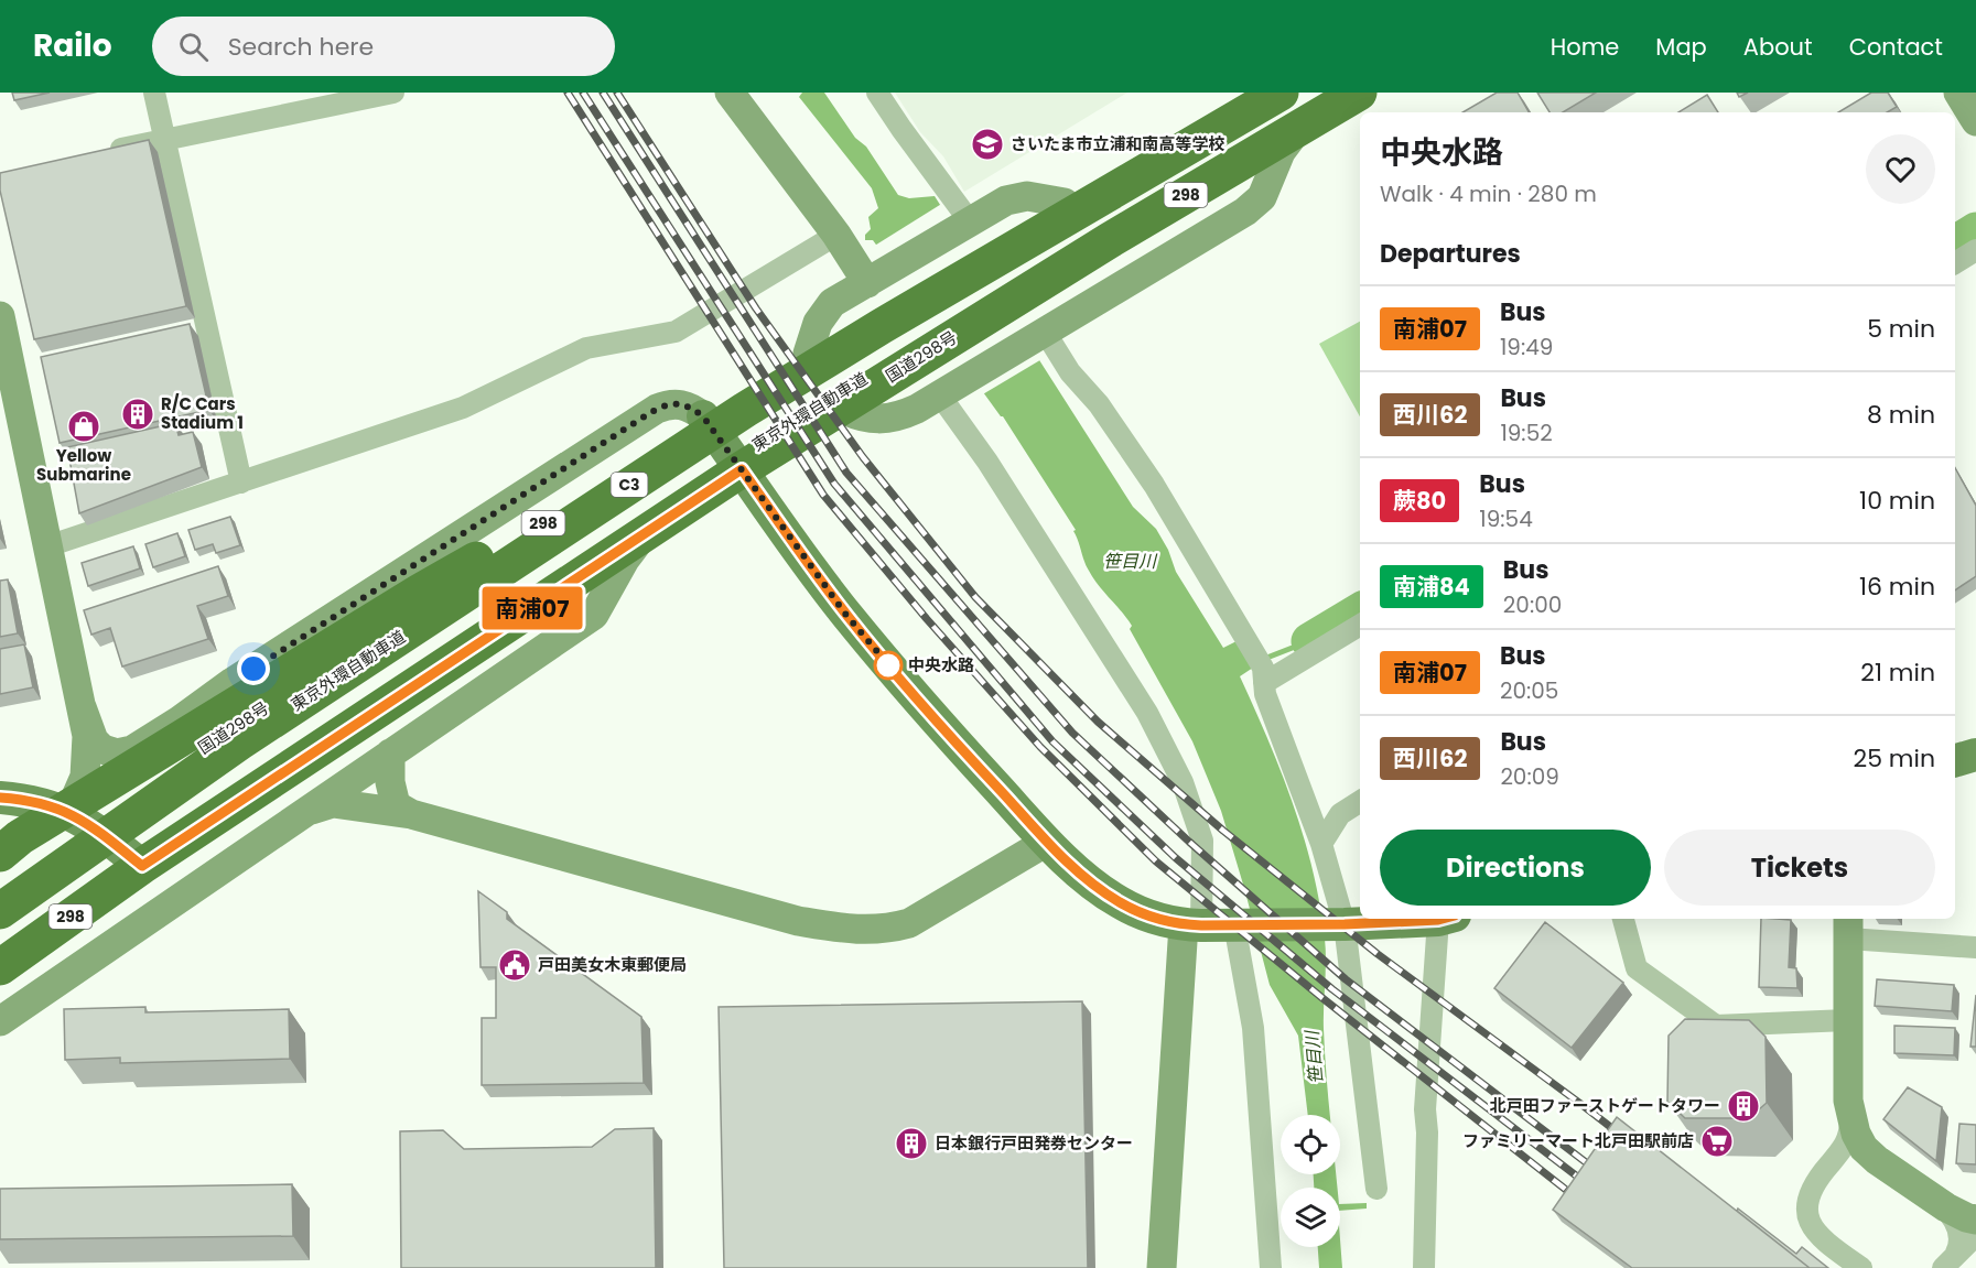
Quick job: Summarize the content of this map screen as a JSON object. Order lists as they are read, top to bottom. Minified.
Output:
{"streets":{"highway":["298","国道298号","東京外環自動車道","C3"]},"water":["笹目川"],"places":{"school or university":["さいたま市立浦和南高等学校"],"building":["R/C Cars Stadium 1","北戸田ファーストゲートタワー","日本銀行戸田発券センター"],"shop":["Yellow Submarine"],"other":["中央水路"],"public building":["戸田美女木東郵便局"],"supermarket":["ファミリーマート北戸田駅前店"]},"lines":["bus line 南浦07"],"page":{"header":"Railo","search":"Search here","nav":["Home","Map","About","Contact"],"on_map":"南浦07","heading":[["中央水路","Walk · 4 min · 280 m"],"Departures"],"list":[{"mark":"南浦07","name":"Bus","note":"19:49","value":"5 min"},{"mark":"西川62","name":"Bus","note":"19:52","value":"8 min"},{"mark":"蕨80","name":"Bus","note":"19:54","value":"10 min"},{"mark":"南浦84","name":"Bus","note":"20:00","value":"16 min"},{"mark":"南浦07","name":"Bus","note":"20:05","value":"21 min"},{"mark":"西川62","name":"Bus","note":"20:09","value":"25 min"}],"buttons":["Directions","Tickets"]}}
